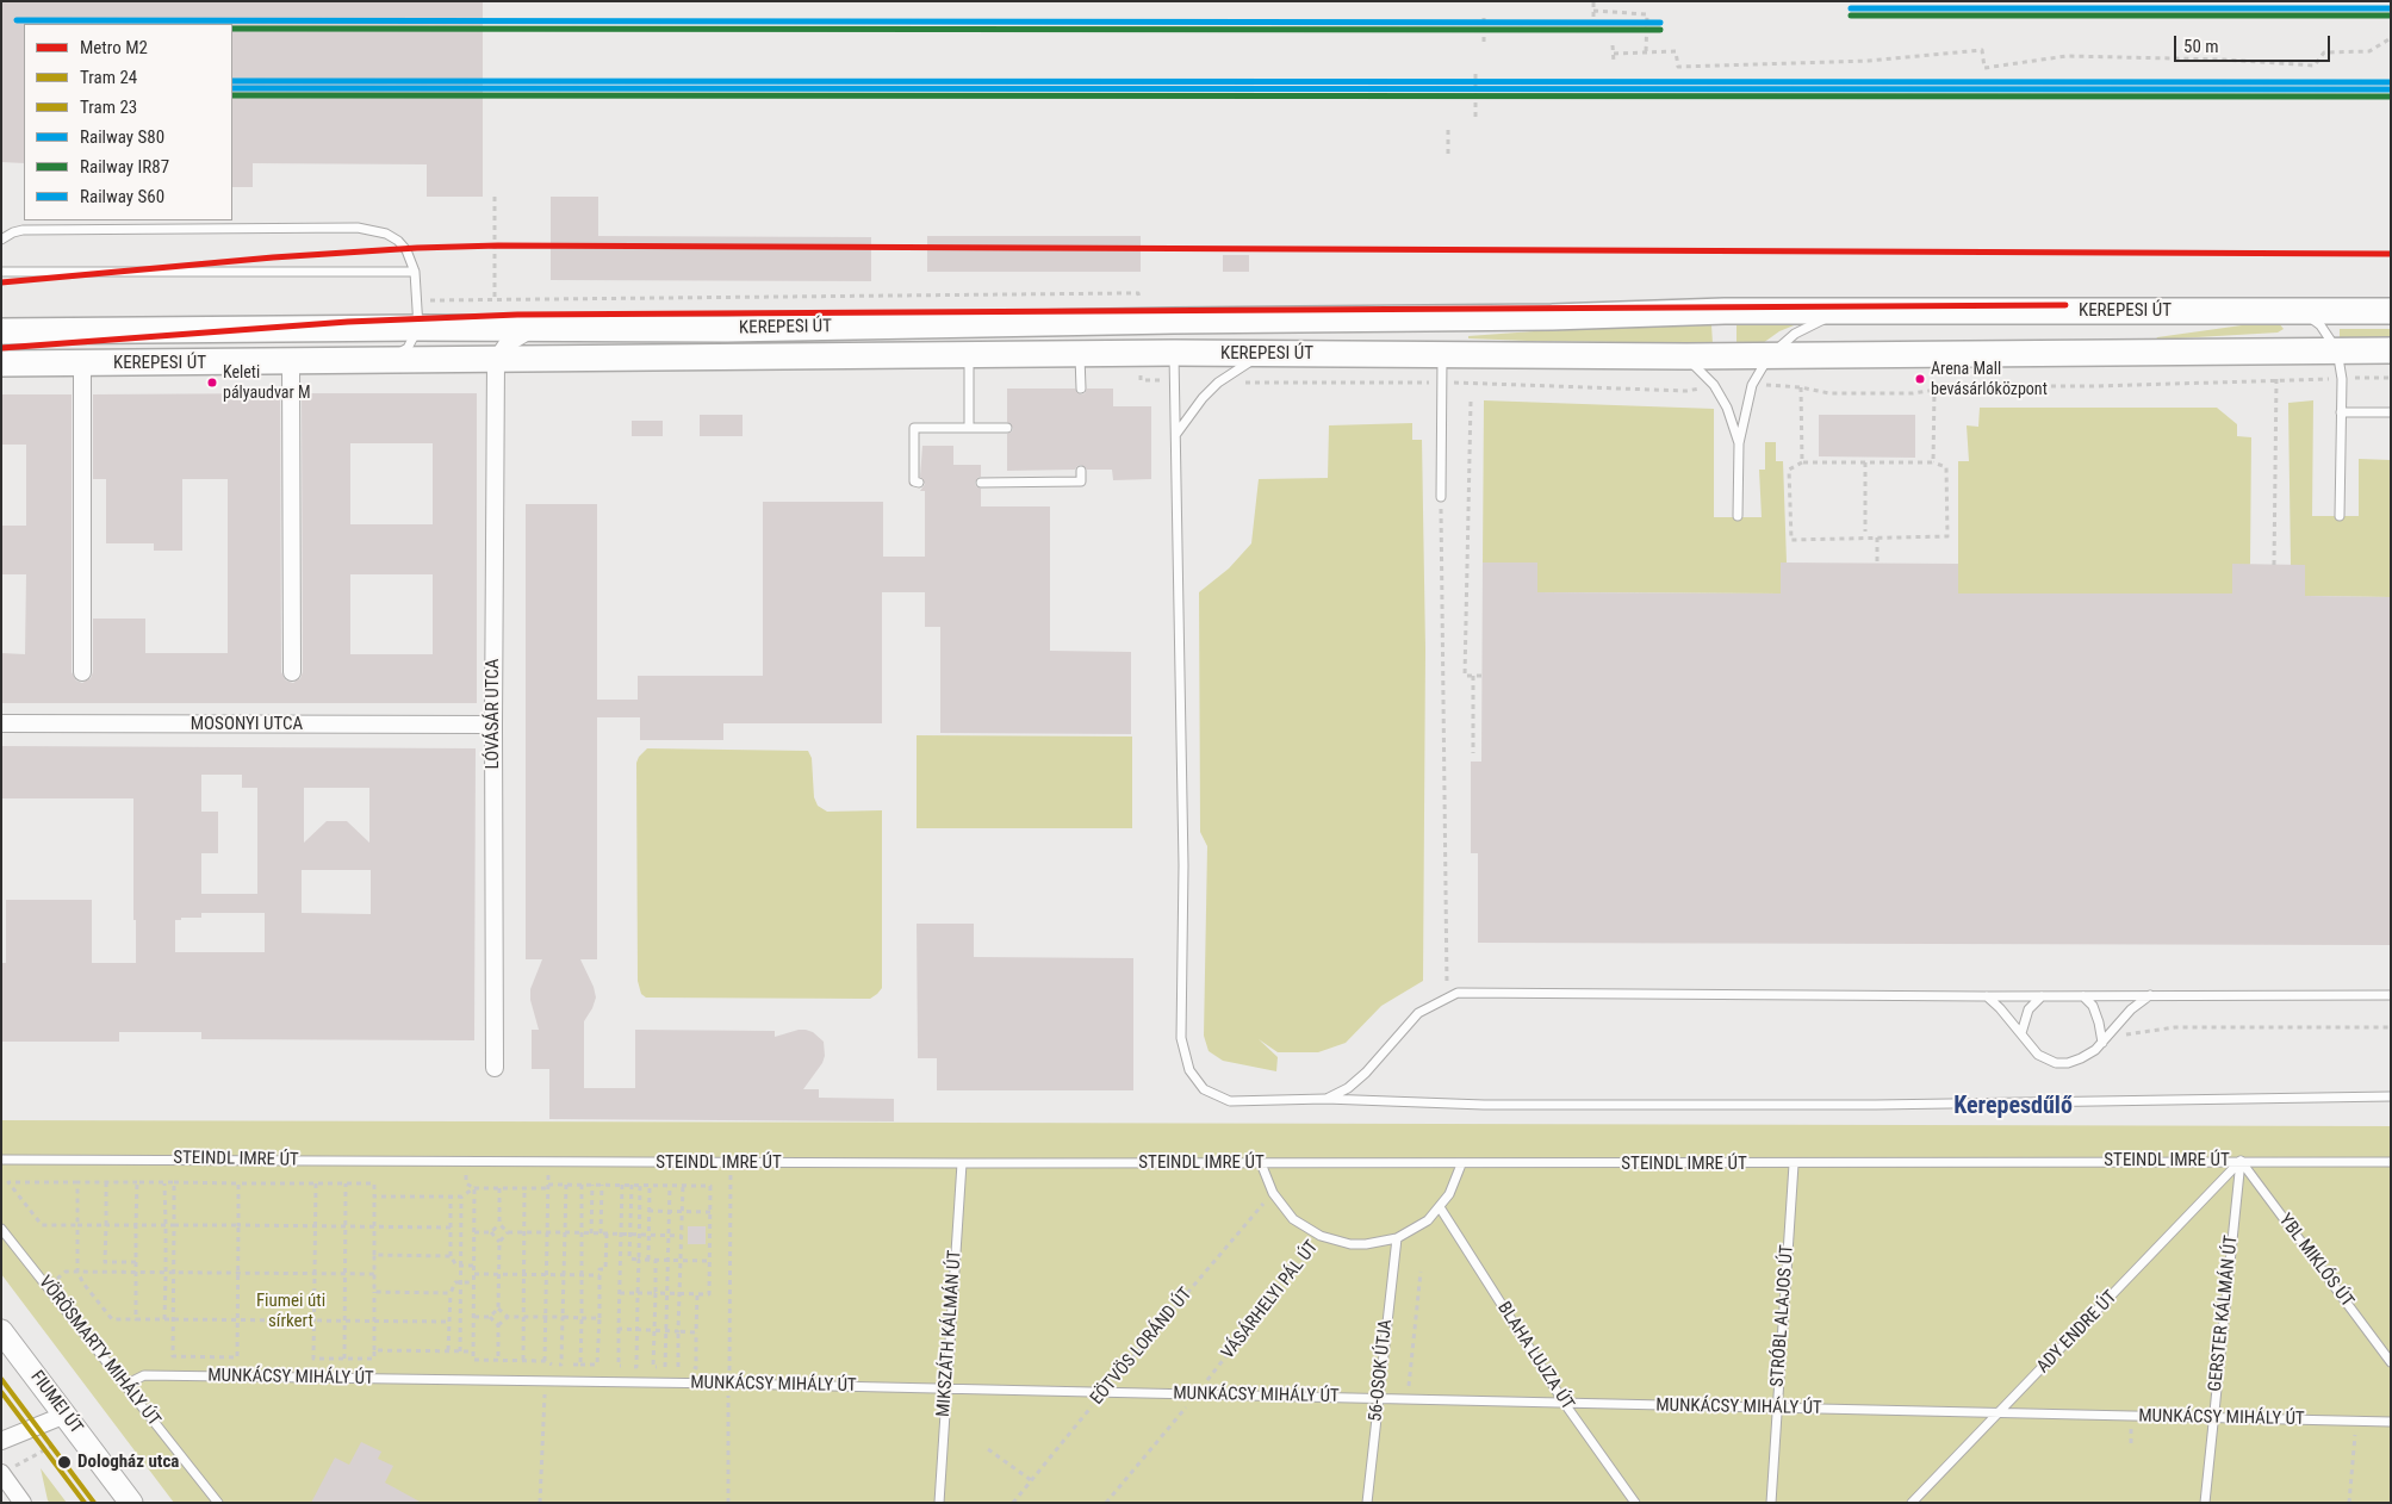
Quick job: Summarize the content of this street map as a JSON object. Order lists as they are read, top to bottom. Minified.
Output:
{"streets":{"main road":["KEREPESI ÚT","FIUMEI ÚT"],"street":["LÓVÁSÁR UTCA","MOSONYI UTCA"],"lane":["STEINDL IMRE ÚT","YBL MIKLÓS ÚT","GERSTER KÁLMÁN ÚT","STRÓBL ALAJOS ÚT","ADY ENDRE ÚT","MIKSZÁTH KÁLMÁN ÚT","VÖRÖSMARTY MIHÁLY ÚT","BLAHA LUJZA ÚT","56-OSOK ÚTJA","MUNKÁCSY MIHÁLY ÚT"],"path":["VÁSÁRHELYI PÁL ÚT","EÖTVÖS LORÁND ÚT"]},"crossings":[["KEREPESI ÚT","LÓVÁSÁR UTCA"],["LÓVÁSÁR UTCA","MOSONYI UTCA"],["STEINDL IMRE ÚT","YBL MIKLÓS ÚT"],["STEINDL IMRE ÚT","GERSTER KÁLMÁN ÚT"],["STEINDL IMRE ÚT","STRÓBL ALAJOS ÚT"],["STEINDL IMRE ÚT","ADY ENDRE ÚT"],["STEINDL IMRE ÚT","MIKSZÁTH KÁLMÁN ÚT"],["YBL MIKLÓS ÚT","GERSTER KÁLMÁN ÚT"],["YBL MIKLÓS ÚT","ADY ENDRE ÚT"],["VÁSÁRHELYI PÁL ÚT","MUNKÁCSY MIHÁLY ÚT"],["GERSTER KÁLMÁN ÚT","ADY ENDRE ÚT"],["GERSTER KÁLMÁN ÚT","MUNKÁCSY MIHÁLY ÚT"],["STRÓBL ALAJOS ÚT","MUNKÁCSY MIHÁLY ÚT"],["ADY ENDRE ÚT","MUNKÁCSY MIHÁLY ÚT"],["MIKSZÁTH KÁLMÁN ÚT","MUNKÁCSY MIHÁLY ÚT"],["EÖTVÖS LORÁND ÚT","MUNKÁCSY MIHÁLY ÚT"],["VÖRÖSMARTY MIHÁLY ÚT","MUNKÁCSY MIHÁLY ÚT"],["BLAHA LUJZA ÚT","MUNKÁCSY MIHÁLY ÚT"],["56-OSOK ÚTJA","MUNKÁCSY MIHÁLY ÚT"]],"districts":["Kerepesdűlő"],"parks":["Fiumei úti sírkert"],"places":["Arena Mall bevásárlóközpont","Keleti pályaudvar M","Dologház utca"],"lines":["rail line S80","rail line IR87","rail line S60","metro line M2","tram line 24","tram line 23"],"legend":["Metro M2","Tram 24","Tram 23","Railway S80","Railway IR87","Railway S60"],"scale_bar":"50 m"}
